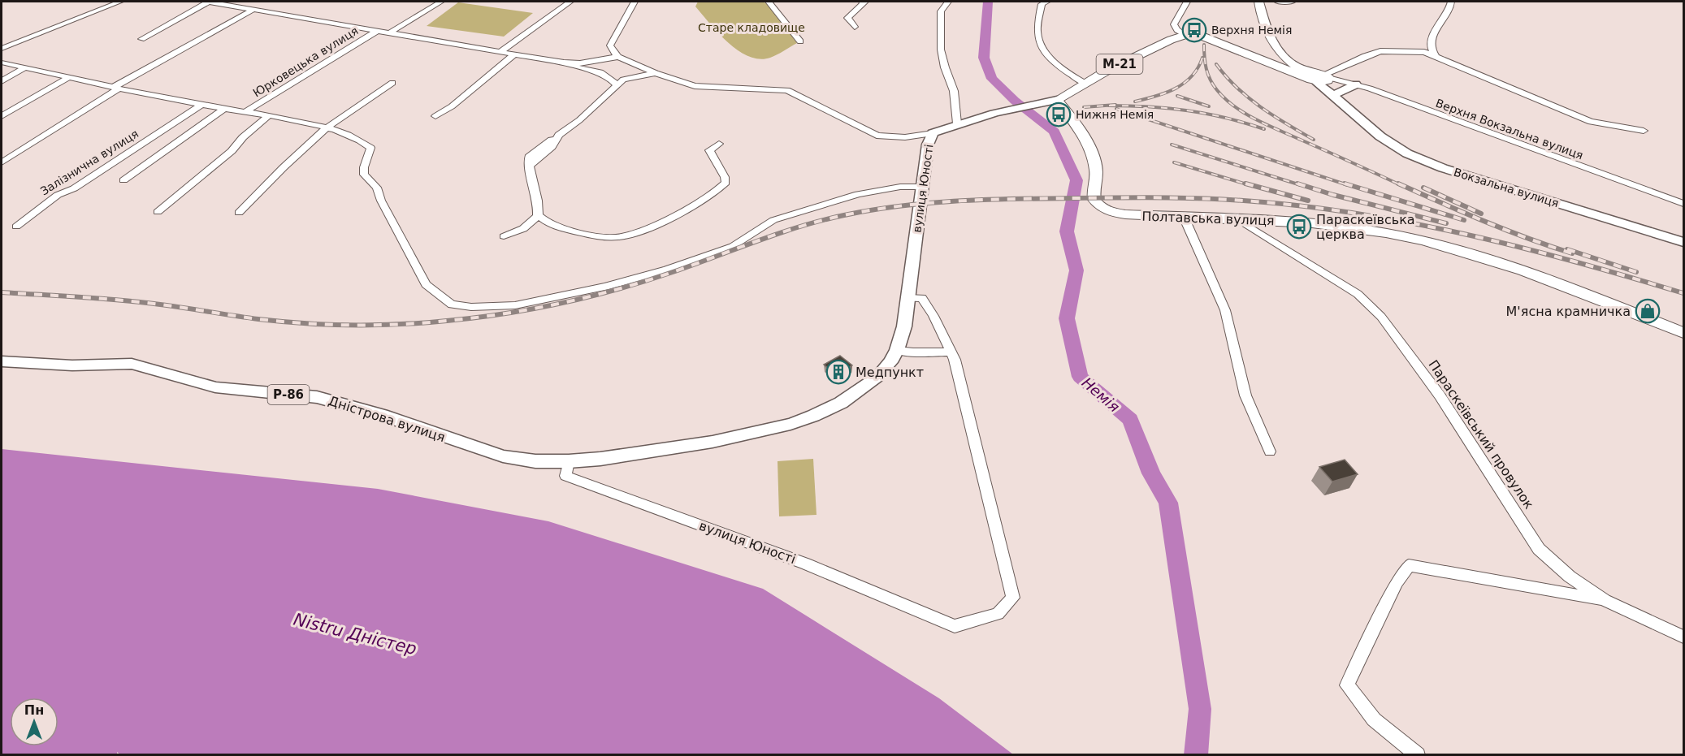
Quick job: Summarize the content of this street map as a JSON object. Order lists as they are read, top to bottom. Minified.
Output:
{"streets":{"highway":["М-21","Вокзальна вулиця","Полтавська вулиця"],"main road":["вулиця Юності","Р-86","Дністрова вулиця"],"street":["Юрковецька вулиця","Верхня Вокзальна вулиця","Залізнична вулиця","Параскеївський провулок"]},"crossings":[["М-21","Вокзальна вулиця"],["М-21","вулиця Юності"],["М-21","Полтавська вулиця"],["Верхня Вокзальна вулиця","Вокзальна вулиця"],["вулиця Юності","Полтавська вулиця"],["вулиця Юності","Дністрова вулиця"],["Полтавська вулиця","Параскеївський провулок"]],"water":["Немія","Nistru Дністер"],"parks":["Старе кладовище"],"places":{"bus stop":["Верхня Немія","Нижня Немія","Параскеївська церква"],"shop":["М'ясна крамничка"],"building":["Медпункт"]},"north":"top"}
